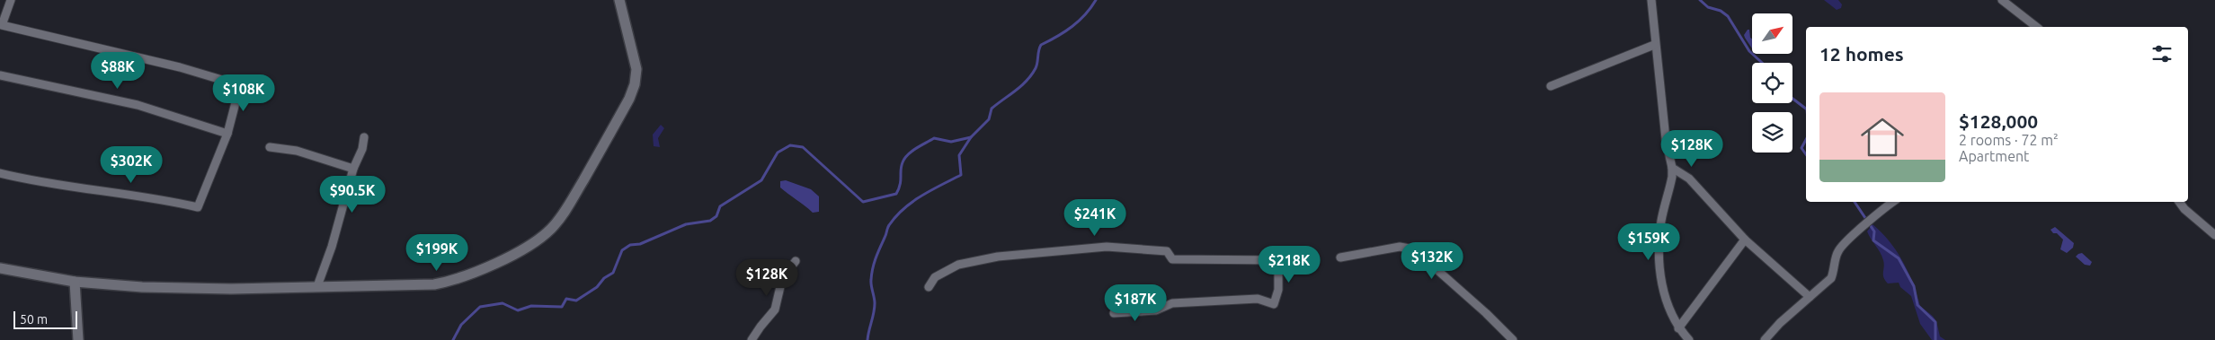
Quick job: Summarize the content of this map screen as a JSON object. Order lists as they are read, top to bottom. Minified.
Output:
{"scale_bar":"50 m","north":"top right","page":{"heading":"12 homes","price":["$88K","$108K","$128K","$302K","$90.5K","$241K","$159K","$199K","$132K","$218K","$128K","$187K"],"list":[{"name":"$128,000","note":"2 rooms · 72 m² · Apartment"}],"scale":"50 m"}}
